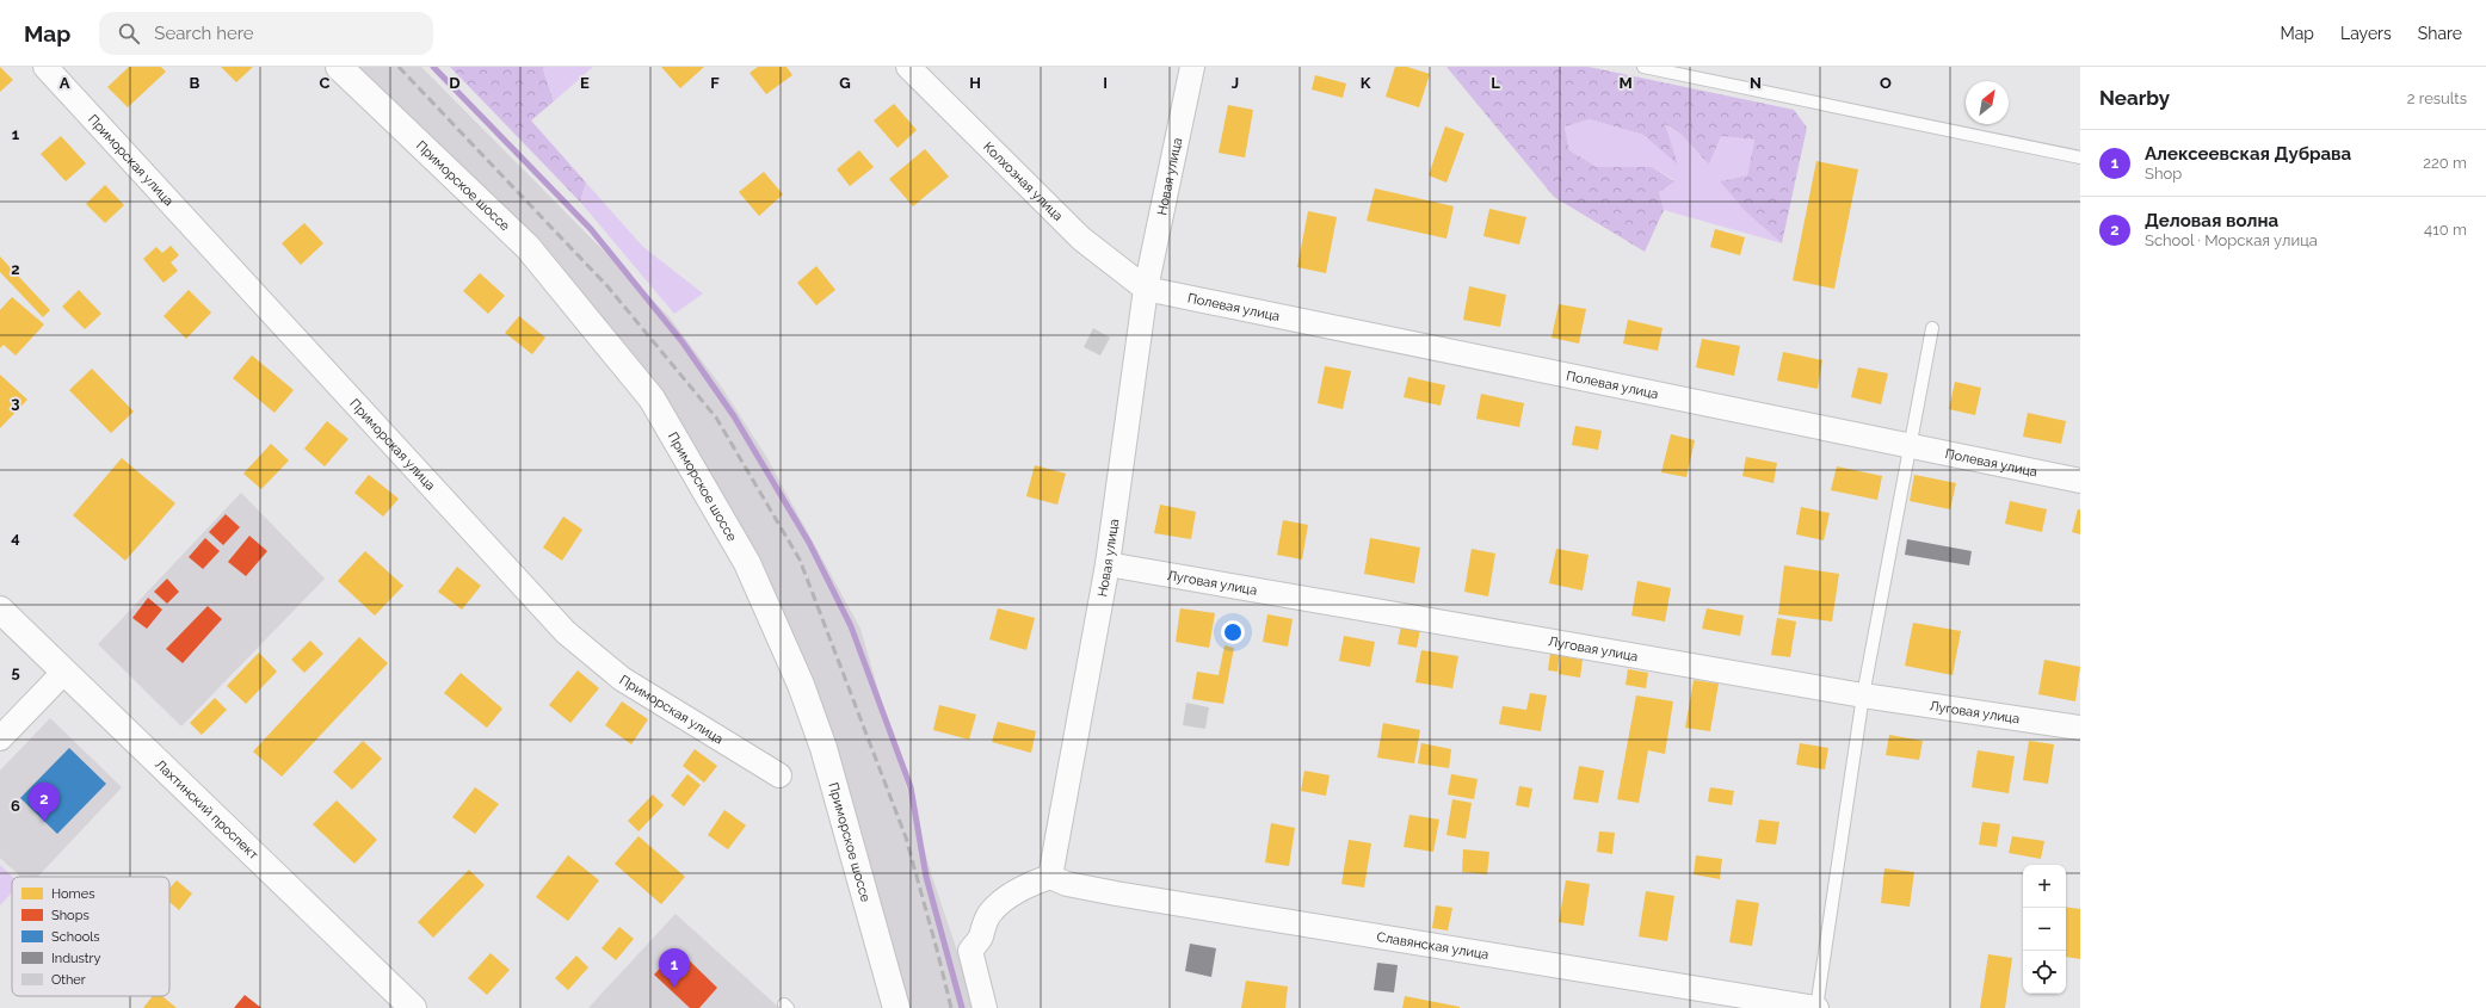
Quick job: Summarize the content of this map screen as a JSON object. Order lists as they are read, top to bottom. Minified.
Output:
{"streets":{"main road":["Приморское шоссе","Лахтинский проспект"],"street":["Приморская улица","Новая улица","Колхозная улица","Полевая улица","Луговая улица","Славянская улица"]},"crossings":[["Новая улица","Колхозная улица"],["Новая улица","Полевая улица"],["Новая улица","Луговая улица"],["Новая улица","Славянская улица"],["Колхозная улица","Полевая улица"]],"legend":["Homes","Shops","Schools","Industry","Other"],"north":"top right","page":{"header":"Map","search":"Search here","nav":["Map","Layers","Share"],"heading":["Nearby","2 results"],"list":[{"mark":"1","name":"Алексеевская Дубрава","note":"Shop","value":"220 m"},{"mark":"2","name":"Деловая волна","note":"School · Морская улица","value":"410 m"}],"pins":["2","1"],"map_buttons":["+","−"]},"grid":{"columns":["A","B","C","D","E","F","G","H","I","J","K","L","M","N","O"],"rows":["1","2","3","4","5","6"]}}
